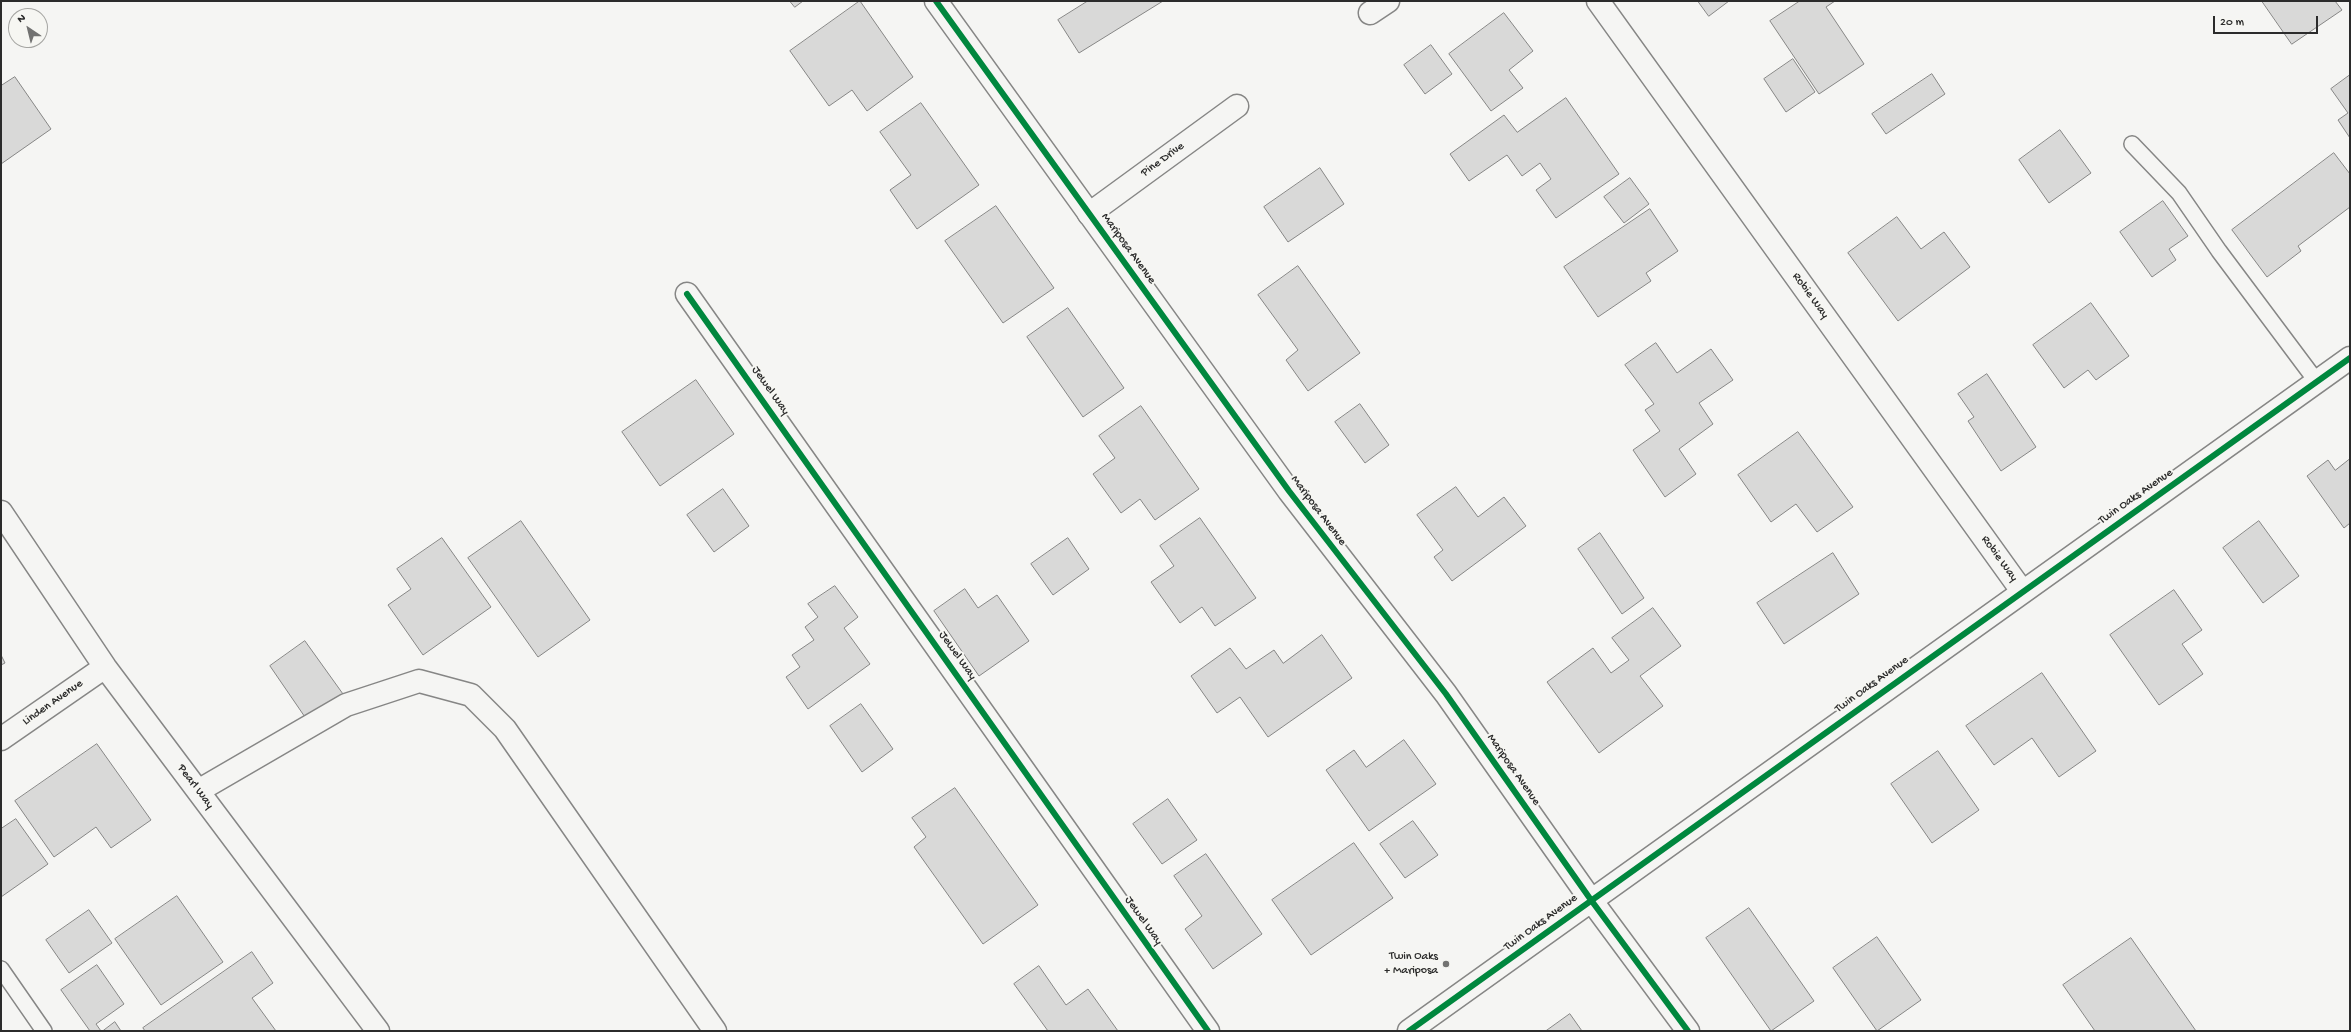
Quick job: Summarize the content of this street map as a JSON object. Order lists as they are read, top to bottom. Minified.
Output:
{"streets":{"street":["Pine Drive","Mariposa Avenue","Robie Way","Jewel Way","Twin Oaks Avenue","Linden Avenue","Pearl Way"]},"crossings":[["Pine Drive","Mariposa Avenue"],["Mariposa Avenue","Twin Oaks Avenue"],["Robie Way","Twin Oaks Avenue"],["Linden Avenue","Pearl Way"]],"places":["Twin Oaks + Mariposa"],"scale_bar":"20 m","north":"top left"}
